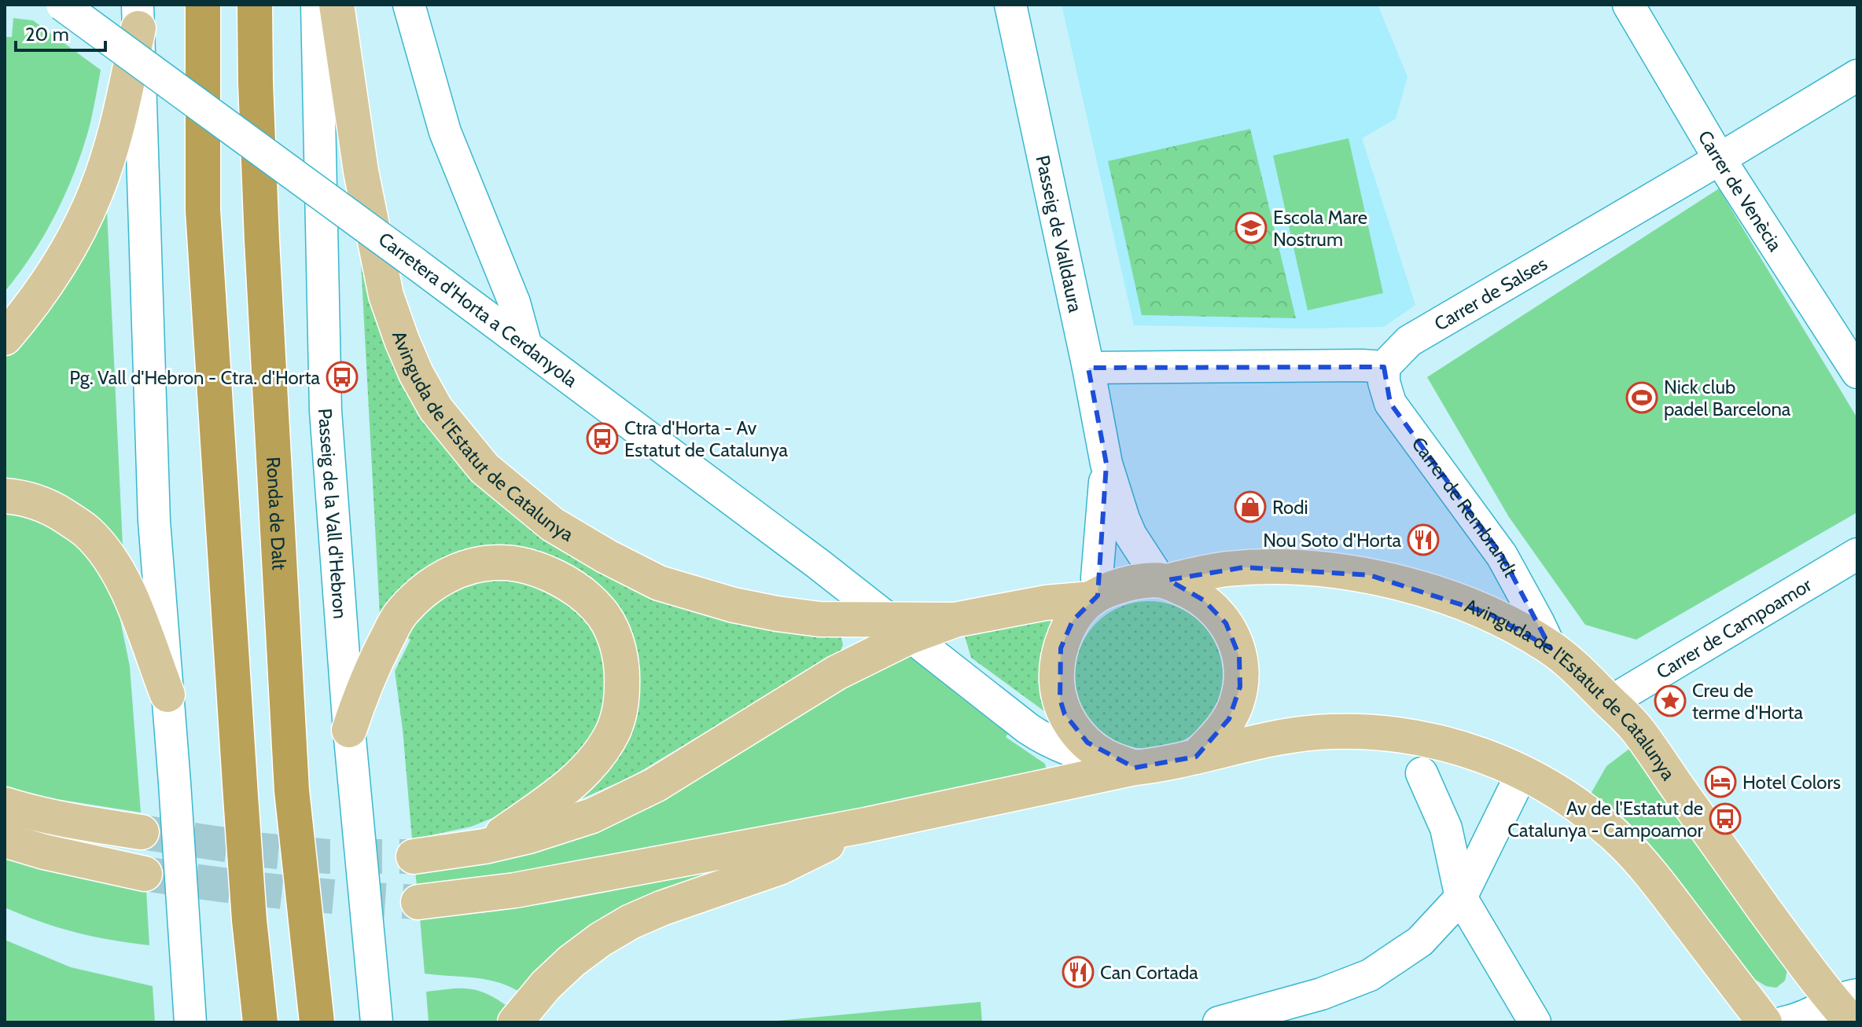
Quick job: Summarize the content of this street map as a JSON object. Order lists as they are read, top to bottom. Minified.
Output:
{"streets":{"highway":["Ronda de Dalt"],"main road":["Avinguda de l'Estatut de Catalunya"],"street":["Carrer de Venècia","Passeig de Valldaura","Carrer de Salses","Carretera d'Horta a Cerdanyola","Carrer de Rembrandt","Passeig de la Vall d'Hebron","Carrer de Campoamor"]},"crossings":[["Carrer de Venècia","Carrer de Salses"],["Passeig de Valldaura","Avinguda de l'Estatut de Catalunya"],["Carrer de Salses","Carrer de Rembrandt"],["Carretera d'Horta a Cerdanyola","Avinguda de l'Estatut de Catalunya"],["Avinguda de l'Estatut de Catalunya","Carrer de Rembrandt"],["Avinguda de l'Estatut de Catalunya","Carrer de Campoamor"]],"places":{"school or university":["Escola Mare Nostrum"],"bus stop":["Pg. Vall d'Hebron - Ctra. d'Horta","Ctra d'Horta - Av Estatut de Catalunya","Av de l'Estatut de Catalunya - Campoamor"],"sports":["Nick club padel Barcelona"],"shop":["Rodi"],"restaurant":["Nou Soto d'Horta","Can Cortada"],"place":["Creu de terme d'Horta"],"hotel":["Hotel Colors"]},"scale_bar":"20 m"}
